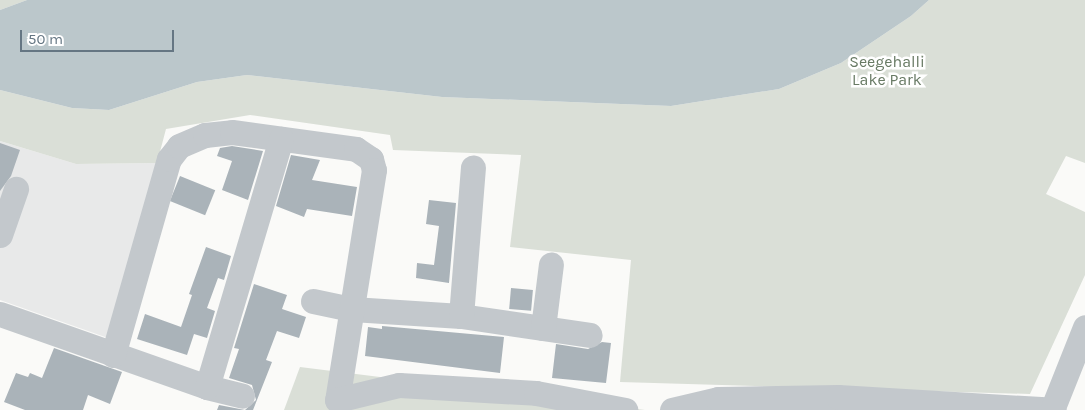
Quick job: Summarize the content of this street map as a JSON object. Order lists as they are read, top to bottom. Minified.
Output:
{"parks":["Seegehalli Lake Park"],"scale_bar":"50 m"}
